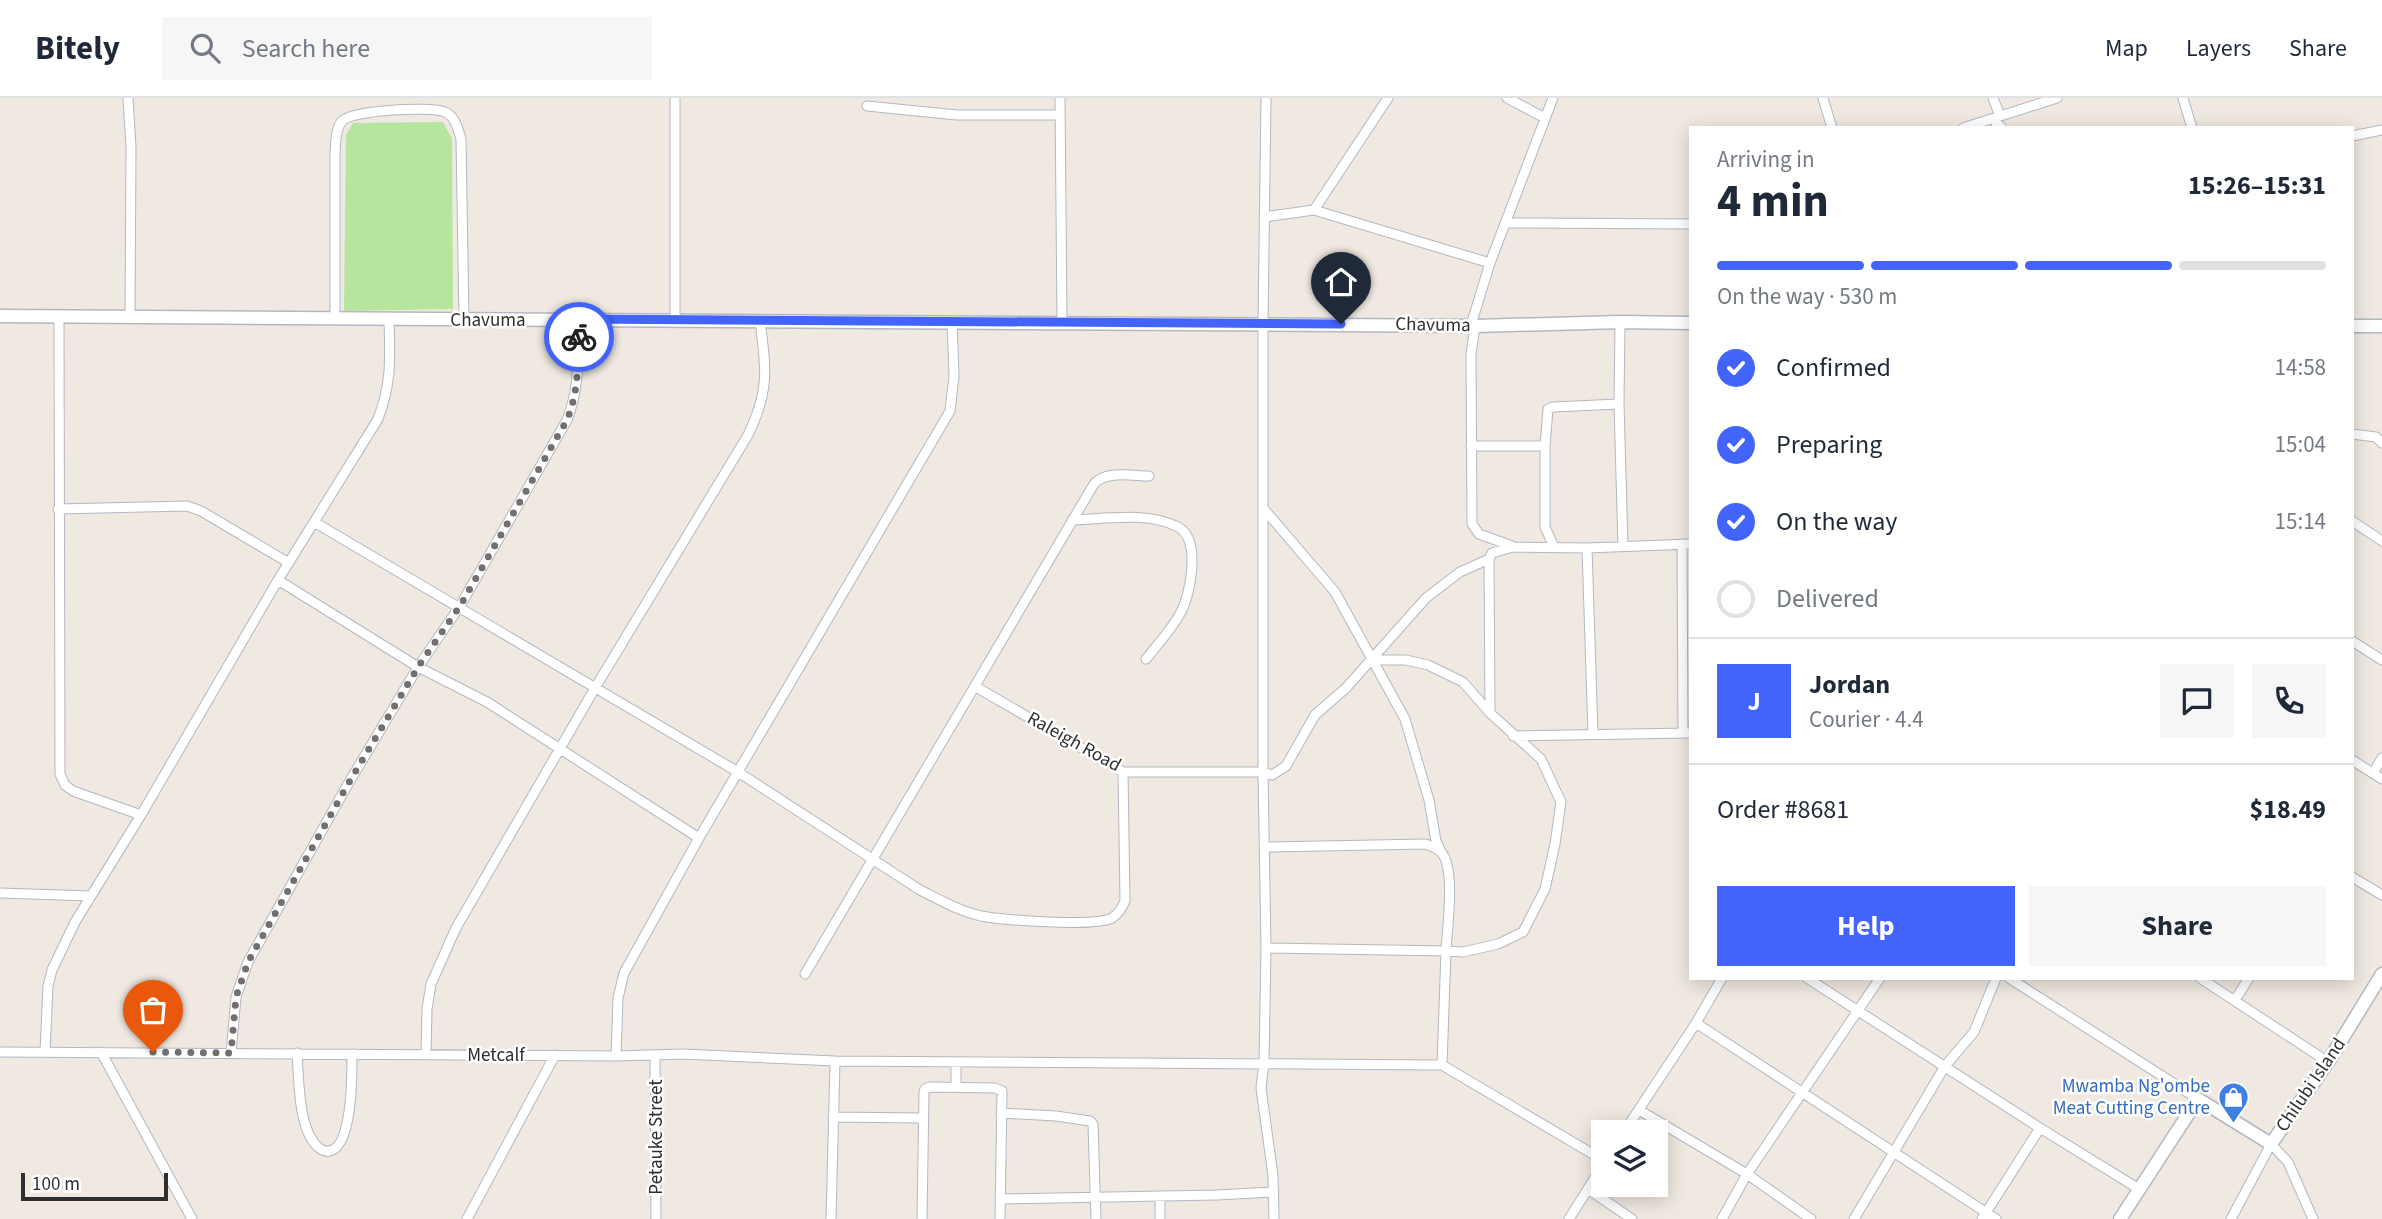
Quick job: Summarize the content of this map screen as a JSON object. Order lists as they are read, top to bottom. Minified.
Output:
{"streets":{"street":["Chavuma","Raleigh Road","Metcalf","Chilubi Island","Petauke Street"]},"crossings":[["Metcalf","Petauke Street"]],"places":{"shop":["Mwamba Ng'ombe Meat Cutting Centre"]},"scale_bar":"100 m","page":{"header":"Bitely","search":"Search here","nav":["Map","Layers","Share"],"heading":["4 min","Arriving in","15:26–15:31"],"panel":["Jordan","Courier · 4.4","Order #8681","$18.49"],"bar":"On the way · 530 m","list":[["Confirmed","14:58"],["Preparing","15:04"],["On the way","15:14"],"Delivered"],"round":"J","buttons":["Help","Share"],"scale":"100 m"}}
